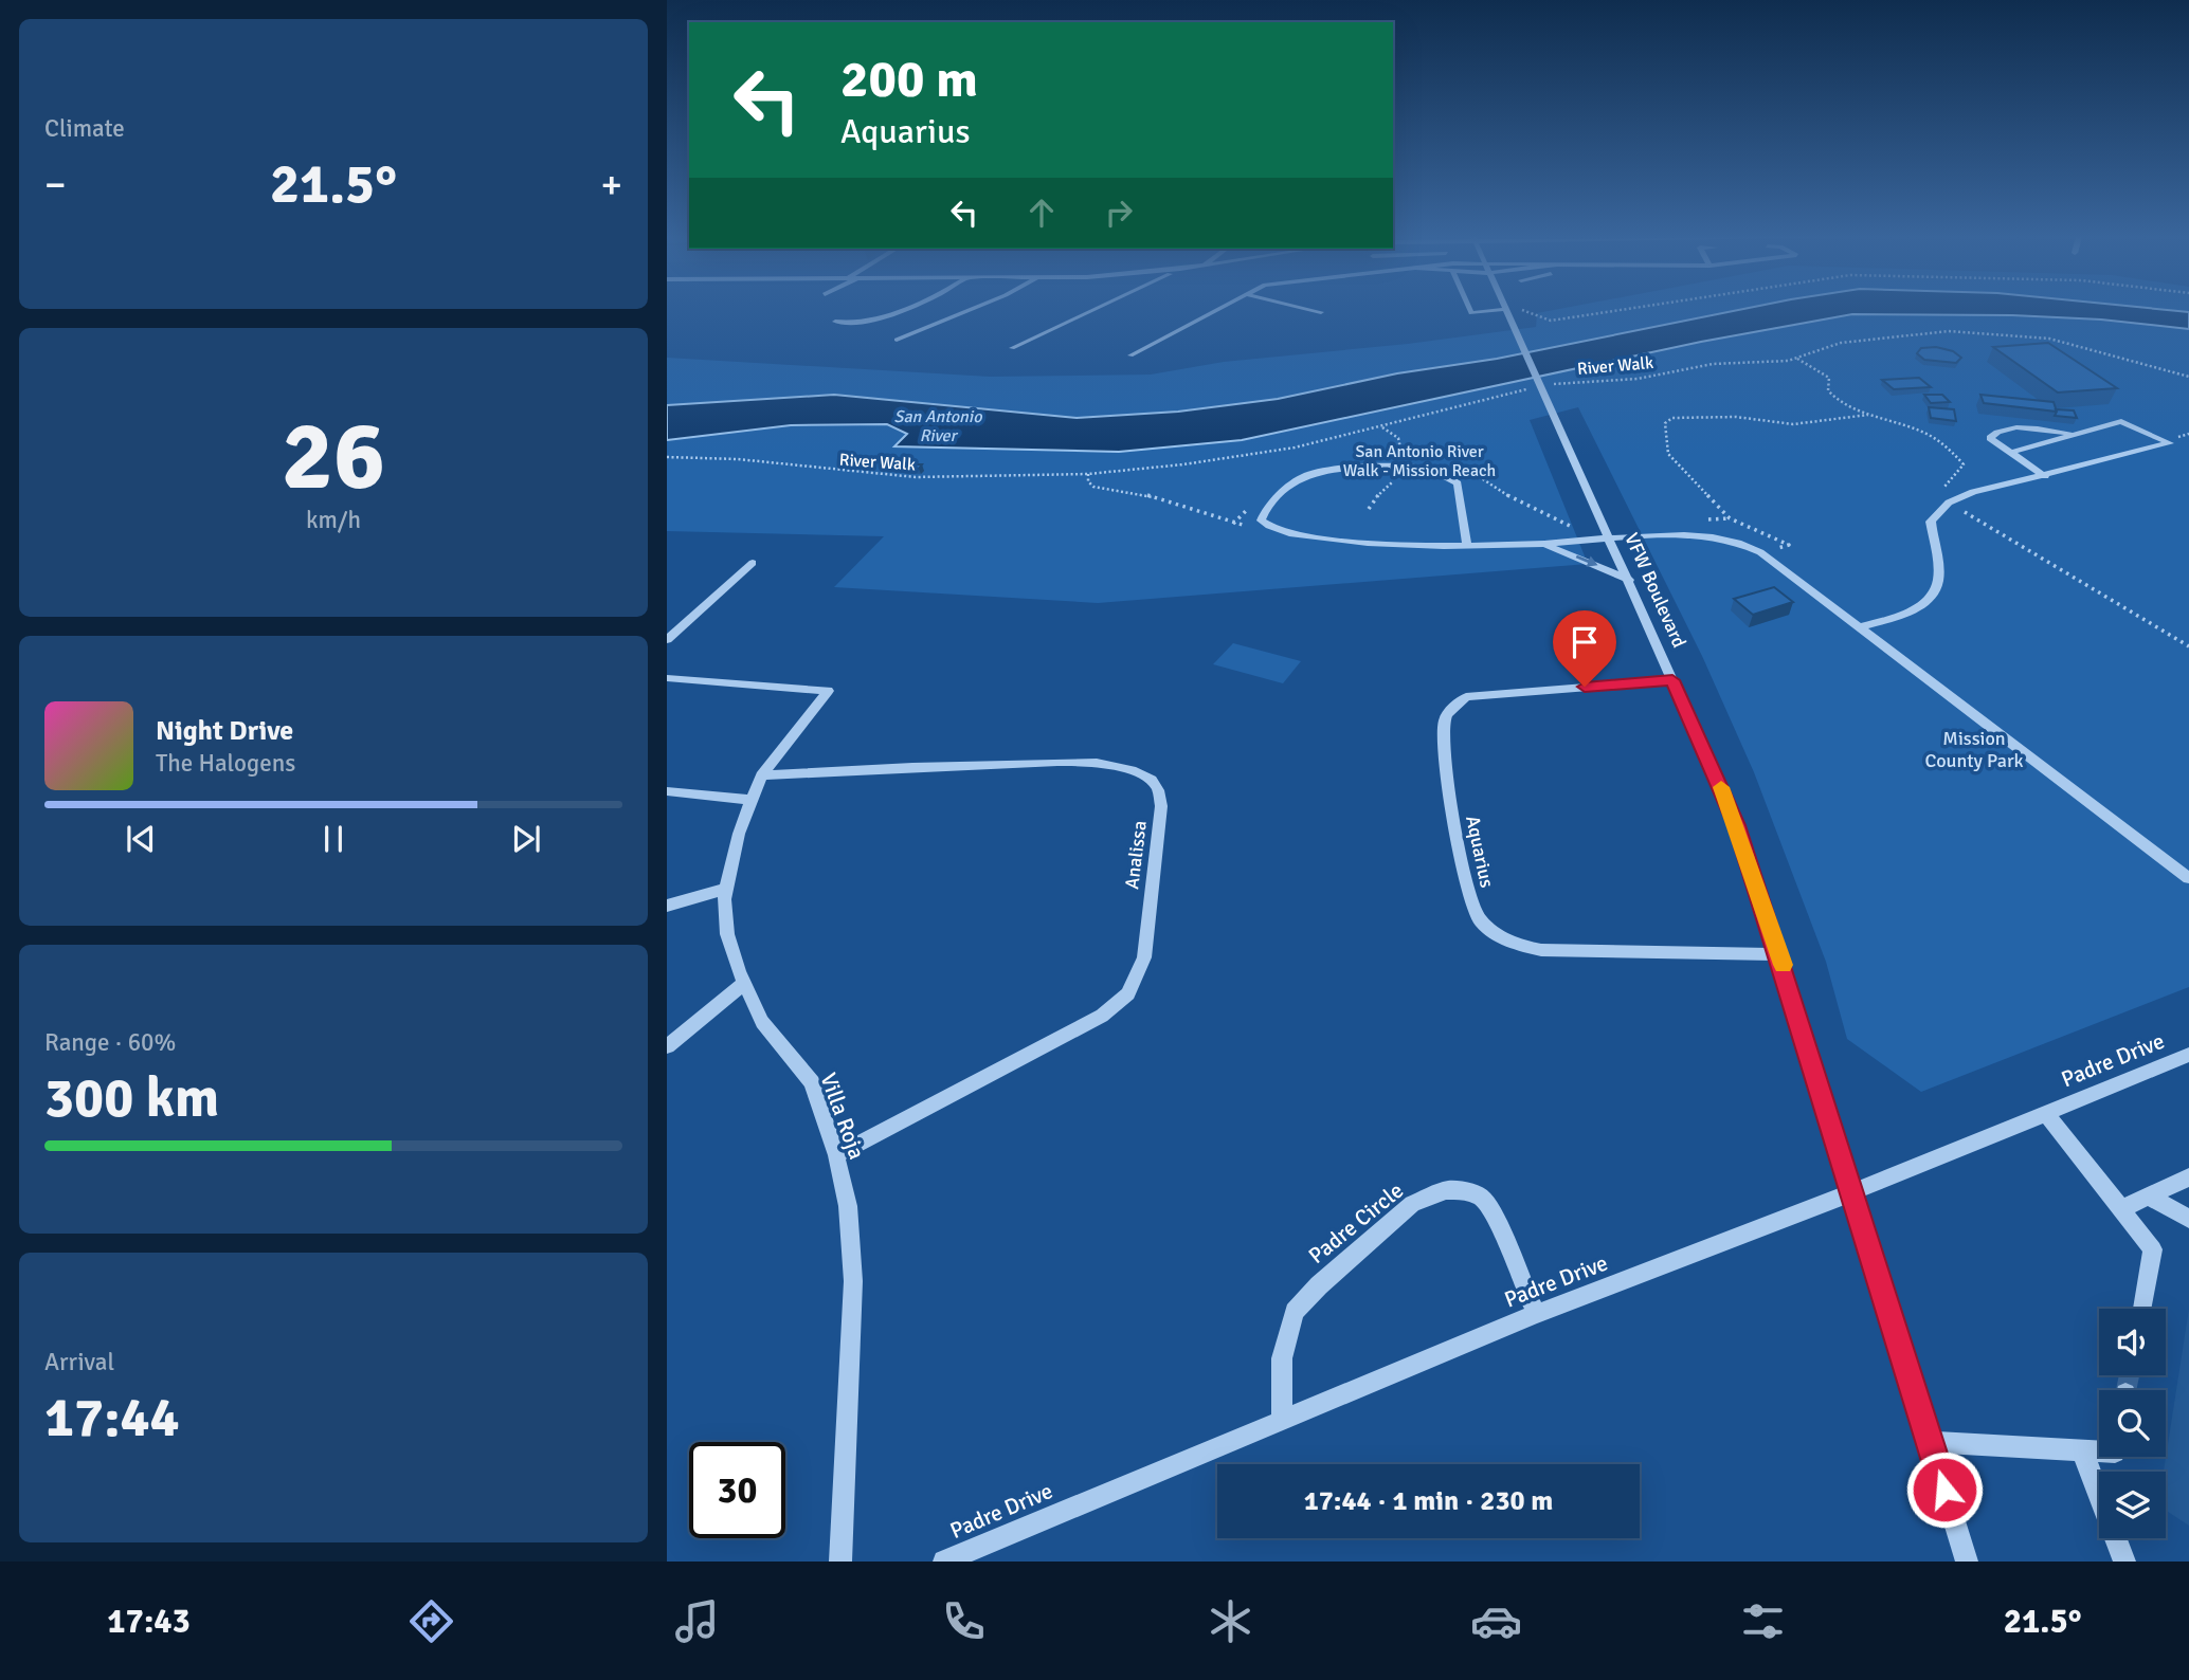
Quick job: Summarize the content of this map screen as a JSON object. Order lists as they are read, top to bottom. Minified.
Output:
{"streets":{"street":["VFW Boulevard","Aquarius","Analissa","Padre Drive","Villa Roja","Padre Circle"],"path":["River Walk"]},"crossings":[["VFW Boulevard","Aquarius"],["VFW Boulevard","Padre Drive"],["Analissa","Villa Roja"],["Padre Drive","Padre Circle"]],"water":["San Antonio River"],"parks":["San Antonio River Walk - Mission Reach","Mission County Park"],"page":{"tile":["Climate",["26","km/h"],["Range · 60%","300 km"],["Arrival","17:44"]],"turn":["200 m","Aquarius"],"heat":["−","21.5°","+"],"song":["Night Drive","The Halogens"],"limit":"30","trip":"17:44 · 1 min · 230 m","tabs":["17:43","21.5°"]}}
